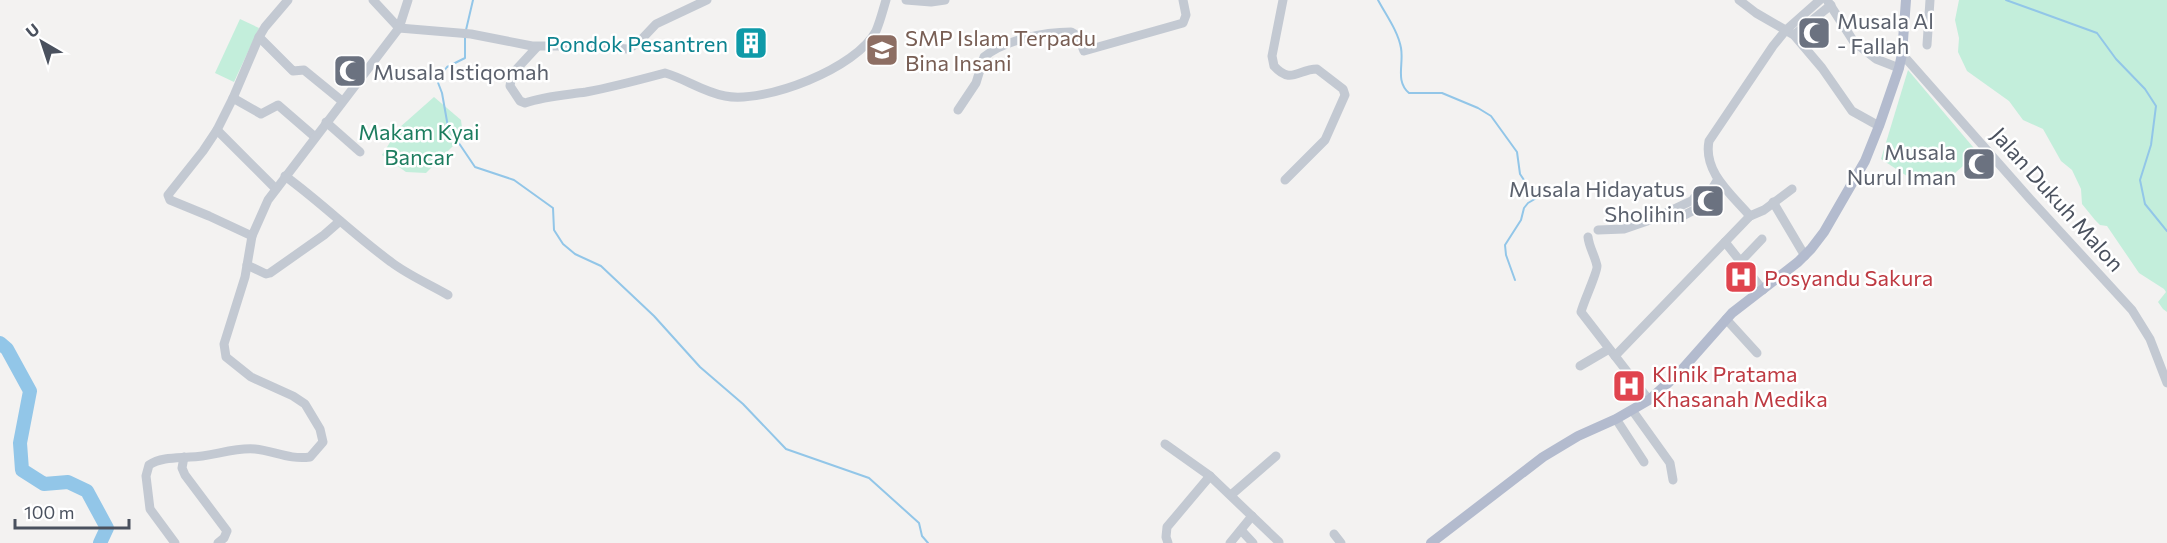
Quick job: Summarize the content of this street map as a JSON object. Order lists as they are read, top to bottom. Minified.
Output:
{"streets":{"street":["Jalan Dukuh Malon"]},"parks":["Makam Kyai Bancar"],"places":{"mosque":["Musala Al - Fallah","Musala Istiqomah","Musala Nurul Iman","Musala Hidayatus Sholihin"],"building":["Pondok Pesantren"],"school or university":["SMP Islam Terpadu Bina Insani"],"hospital":["Posyandu Sakura","Klinik Pratama Khasanah Medika"]},"scale_bar":"100 m","north":"top left"}
